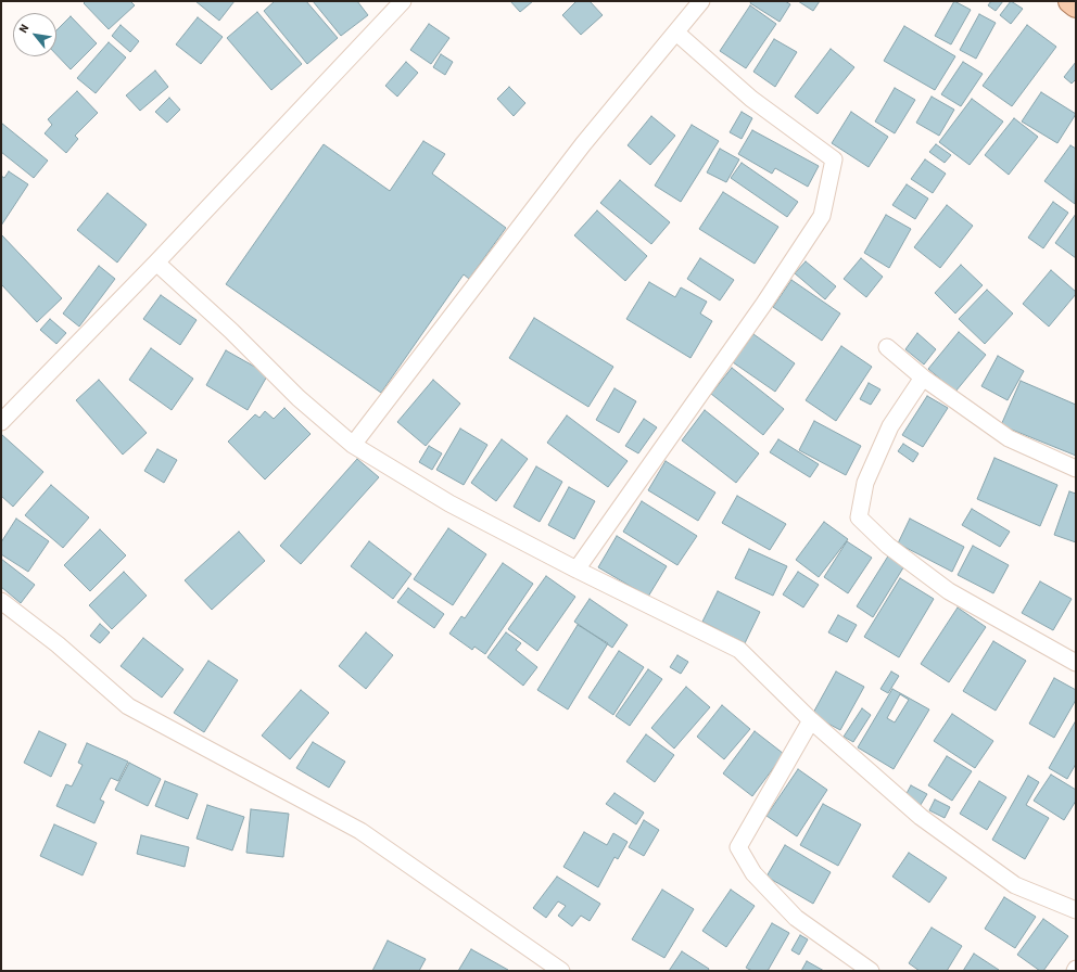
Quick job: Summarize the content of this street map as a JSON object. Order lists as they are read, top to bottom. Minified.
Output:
{"north":"top left"}
